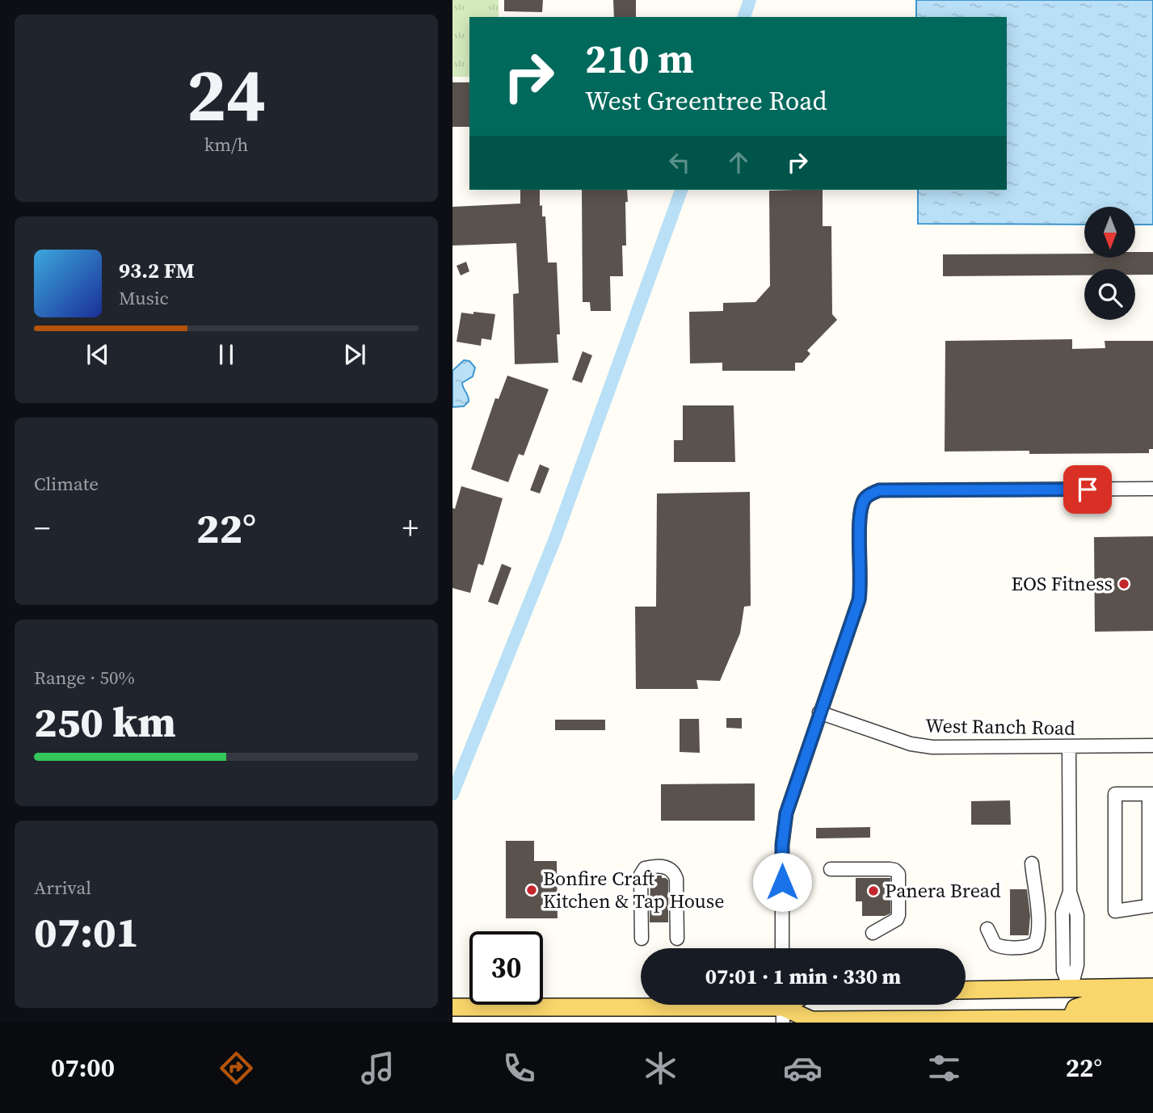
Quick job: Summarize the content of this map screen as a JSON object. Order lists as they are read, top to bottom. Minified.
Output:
{"streets":{"street":["West Ranch Road"]},"places":["EOS Fitness","Bonfire Craft Kitchen & Tap House","Panera Bread"],"north":"bottom","page":{"tile":[["24","km/h"],"Climate",["Range · 50%","250 km"],["Arrival","07:01"]],"turn":["210 m","West Greentree Road"],"song":["93.2 FM","Music"],"heat":["−","22°","+"],"limit":"30","trip":"07:01 · 1 min · 330 m","tabs":["07:00","22°"]}}
